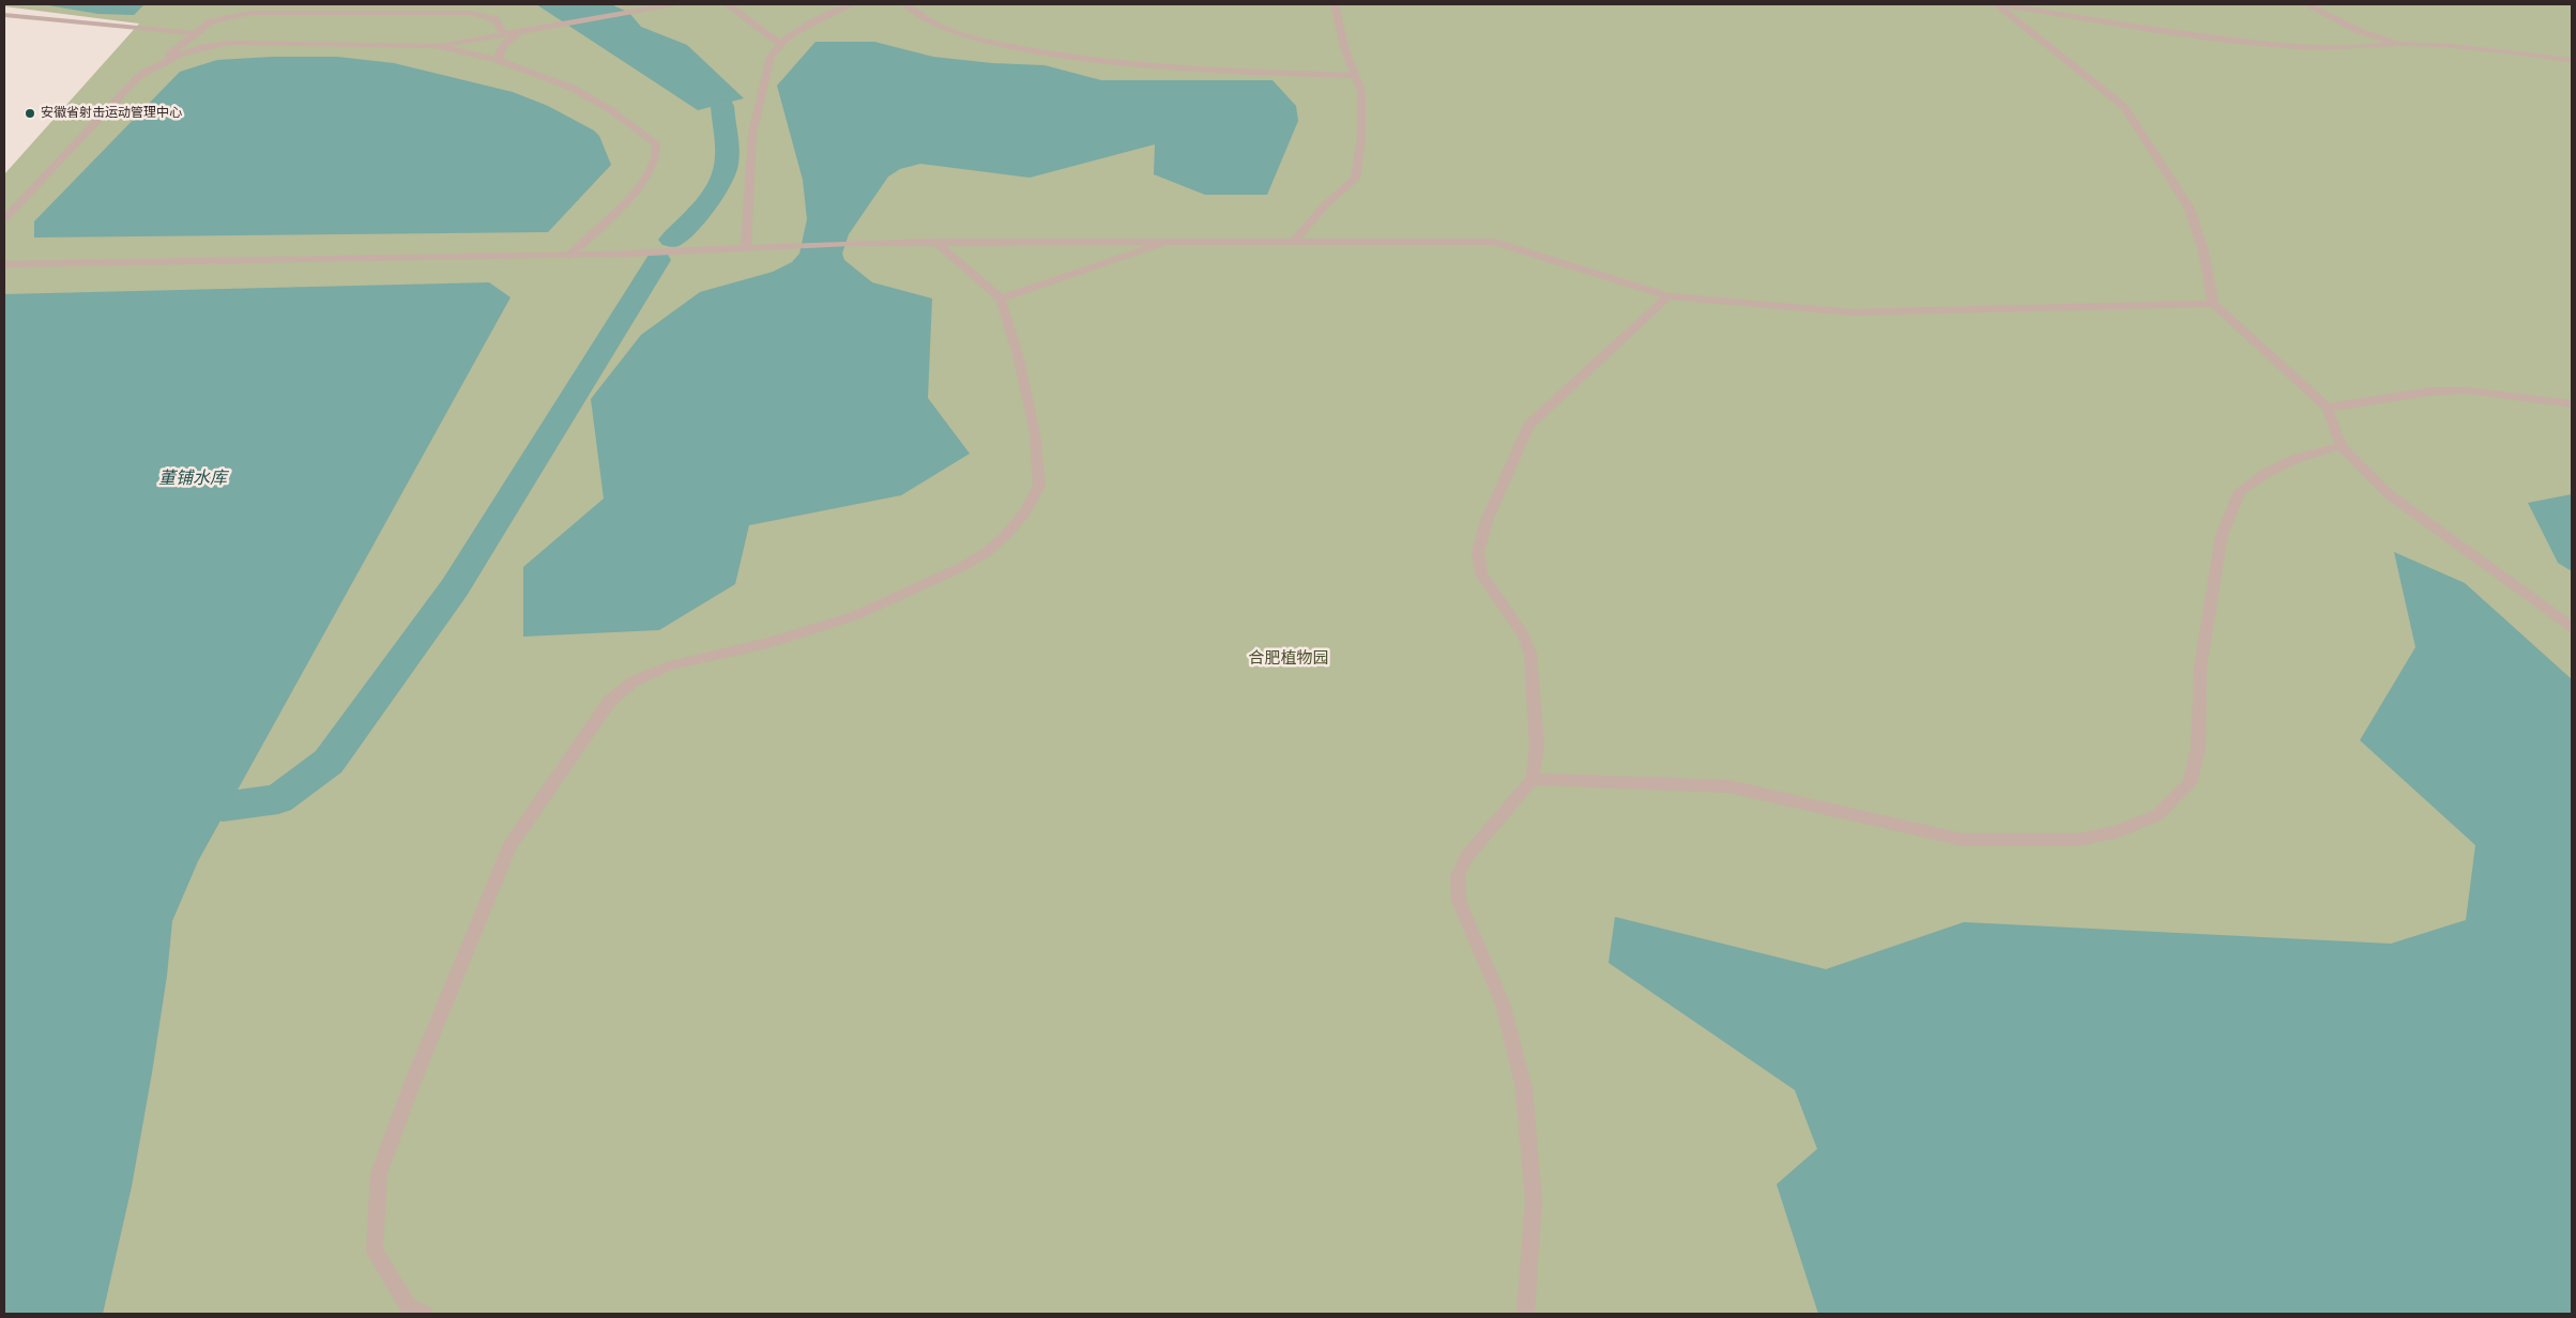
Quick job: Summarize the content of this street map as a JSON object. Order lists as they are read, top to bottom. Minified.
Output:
{"water":["董铺水库"],"parks":["合肥植物园"],"places":["安徽省射击运动管理中心"]}
